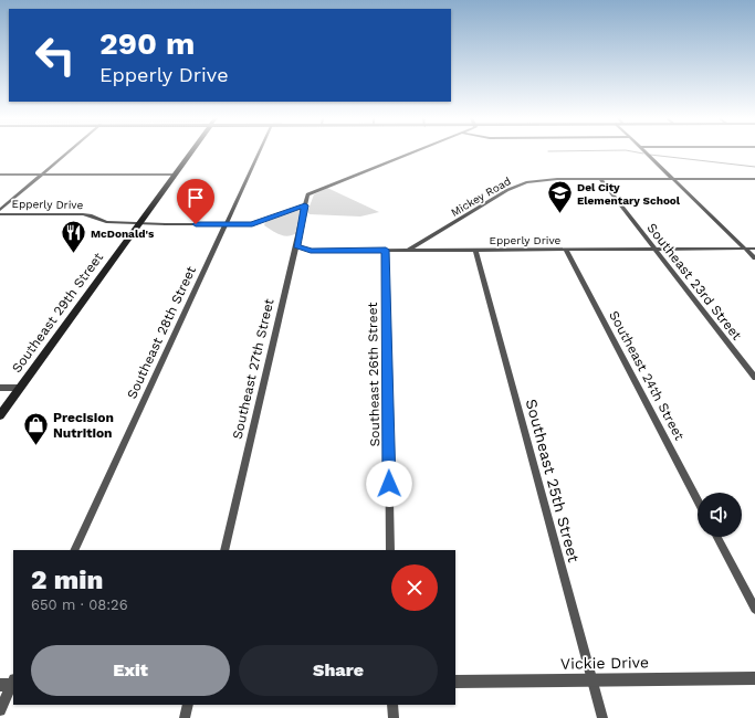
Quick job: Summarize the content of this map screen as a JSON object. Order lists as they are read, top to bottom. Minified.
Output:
{"streets":{"main road":["Southeast 29th Street"],"street":["Mickey Road","Epperly Drive","Southeast 23rd Street","Southeast 28th Street","Southeast 27th Street","Southeast 26th Street","Southeast 24th Street","Southeast 25th Street","Vickie Drive"]},"crossings":[["Mickey Road","Epperly Drive"],["Mickey Road","Southeast 23rd Street"],["Epperly Drive","Southeast 23rd Street"],["Epperly Drive","Southeast 29th Street"],["Epperly Drive","Southeast 28th Street"],["Epperly Drive","Southeast 27th Street"],["Epperly Drive","Southeast 26th Street"],["Epperly Drive","Southeast 24th Street"],["Epperly Drive","Southeast 25th Street"],["Southeast 25th Street","Vickie Drive"]],"places":{"school or university":["Del City Elementary School"],"restaurant":["McDonald's"],"shop":["Precision Nutrition"]},"page":{"turn":["290 m","Epperly Drive"],"heading":["2 min","650 m · 08:26"],"buttons":["Exit","Share"]}}
